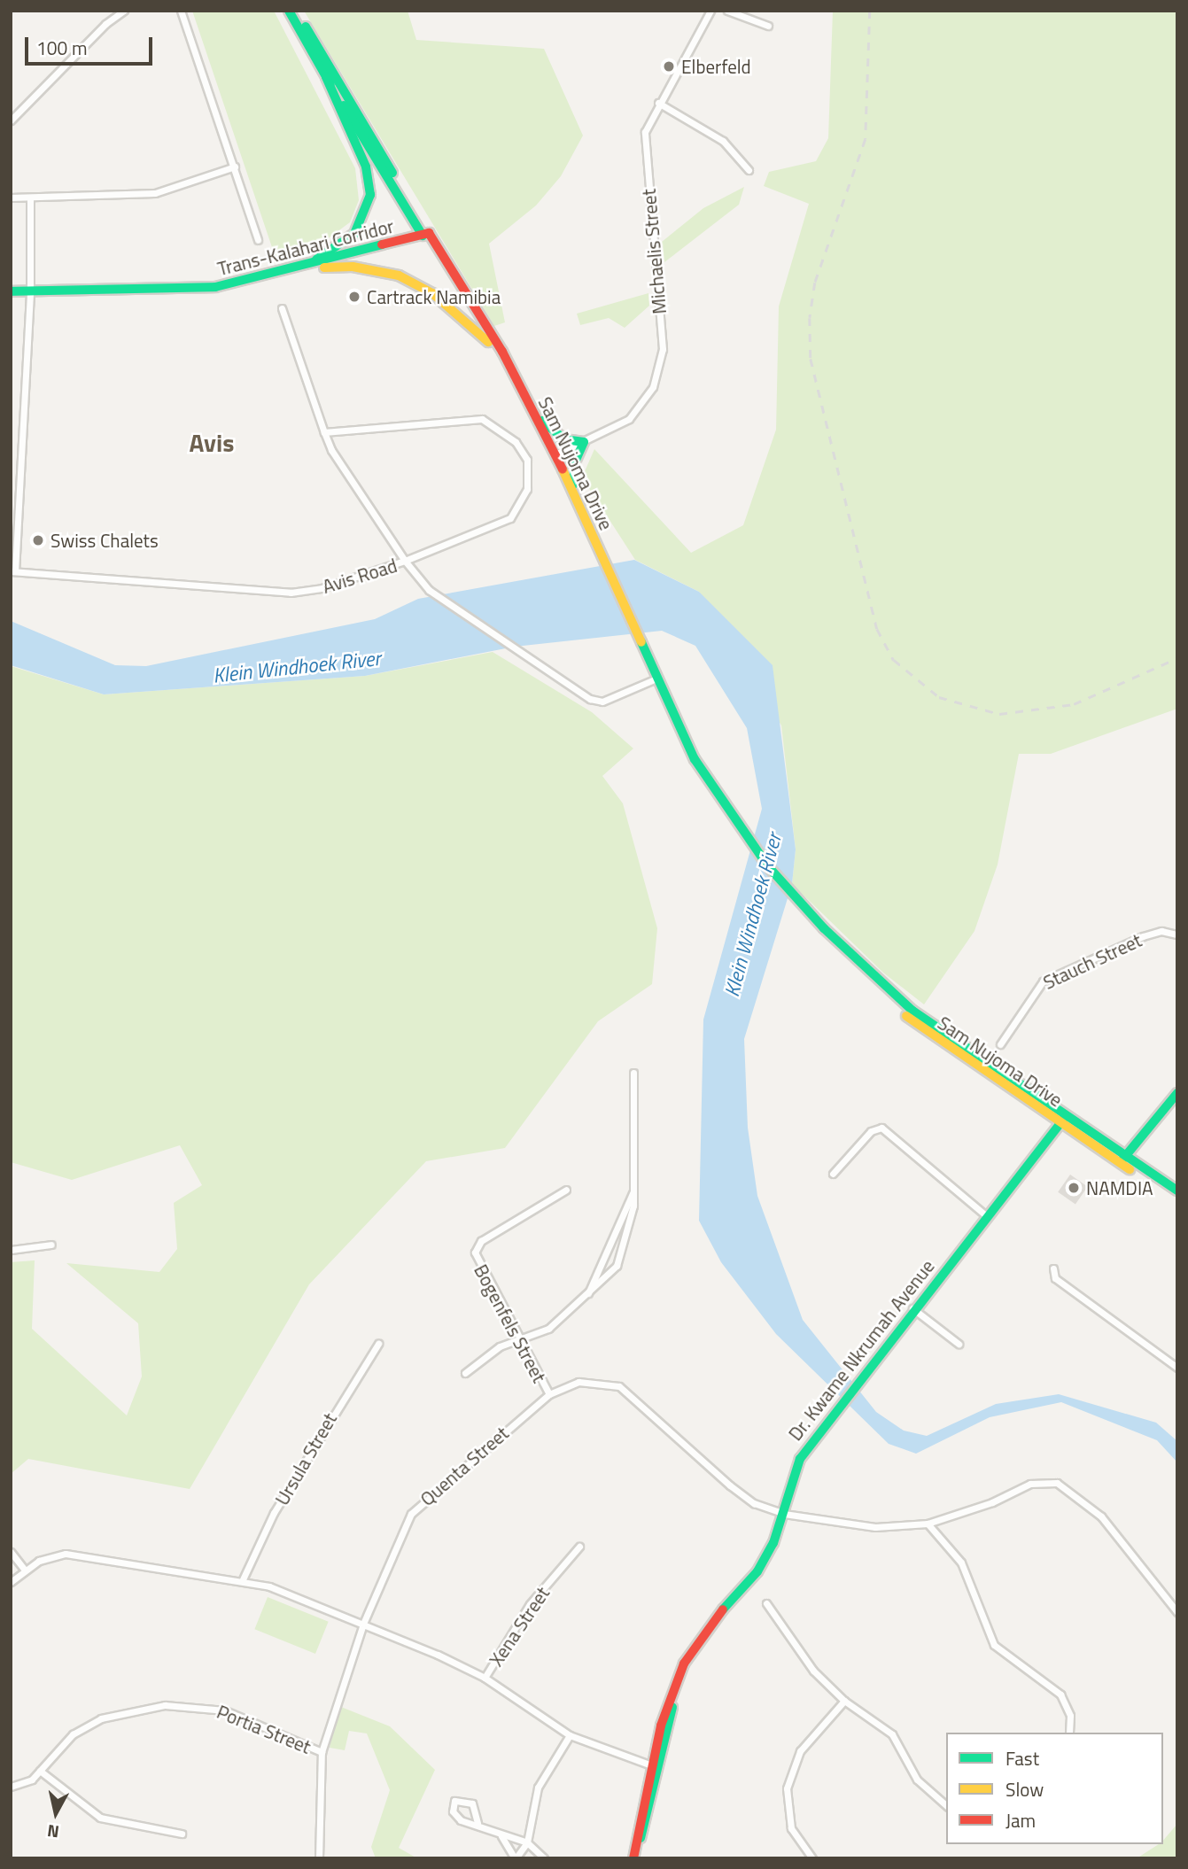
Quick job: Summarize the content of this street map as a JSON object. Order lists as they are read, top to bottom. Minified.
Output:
{"streets":{"main road":["Trans-Kalahari Corridor","Sam Nujoma Drive","Dr. Kwame Nkrumah Avenue"],"street":["Michaelis Street","Avis Road","Stauch Street","Bogenfels Street","Ursula Street","Quenta Street","Xena Street","Portia Street"]},"crossings":[["Trans-Kalahari Corridor","Sam Nujoma Drive"],["Michaelis Street","Sam Nujoma Drive"],["Sam Nujoma Drive","Avis Road"],["Sam Nujoma Drive","Dr. Kwame Nkrumah Avenue"],["Bogenfels Street","Quenta Street"],["Dr. Kwame Nkrumah Avenue","Quenta Street"],["Quenta Street","Portia Street"]],"districts":["Avis"],"water":["Klein Windhoek River"],"places":["Elberfeld","Cartrack Namibia","Swiss Chalets","NAMDIA"],"legend":["Fast","Slow","Jam"],"scale_bar":"100 m","north":"bottom"}
